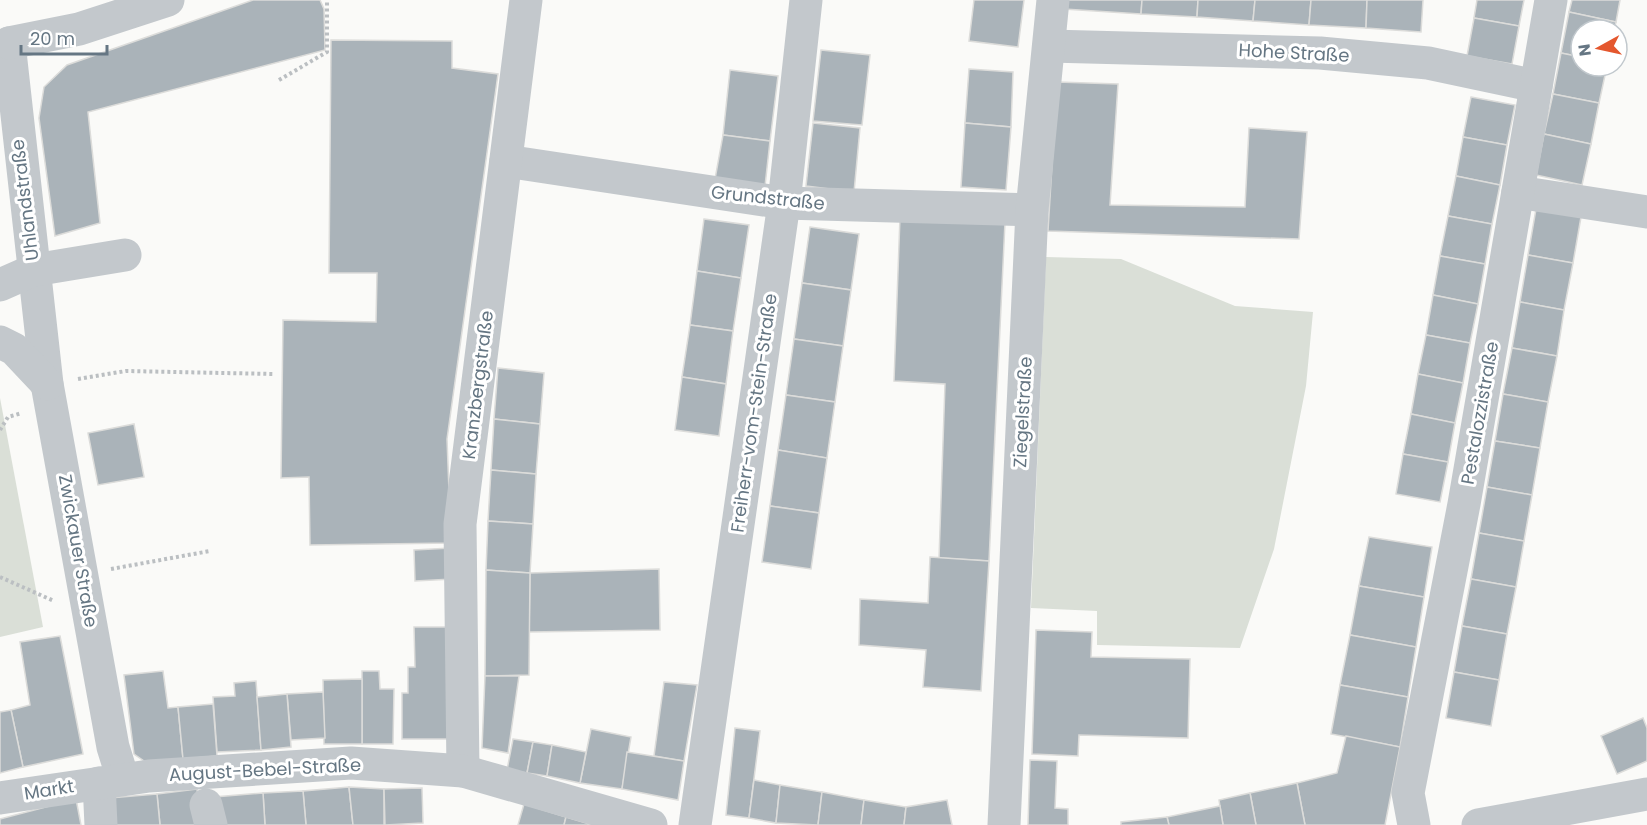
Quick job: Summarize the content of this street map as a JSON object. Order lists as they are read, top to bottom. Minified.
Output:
{"streets":{"street":["Hohe Straße","Grundstraße","Uhlandstraße","Kranzbergstraße","Ziegelstraße","Freiherr-vom-Stein-Straße","Pestalozzistraße","Zwickauer Straße","August-Bebel-Straße","Markt"]},"crossings":[["Hohe Straße","Ziegelstraße"],["Hohe Straße","Pestalozzistraße"],["Grundstraße","Kranzbergstraße"],["Grundstraße","Ziegelstraße"],["Grundstraße","Freiherr-vom-Stein-Straße"],["Uhlandstraße","Zwickauer Straße"],["Kranzbergstraße","August-Bebel-Straße"],["Zwickauer Straße","August-Bebel-Straße"],["Zwickauer Straße","Markt"],["August-Bebel-Straße","Markt"]],"scale_bar":"20 m","north":"left"}
